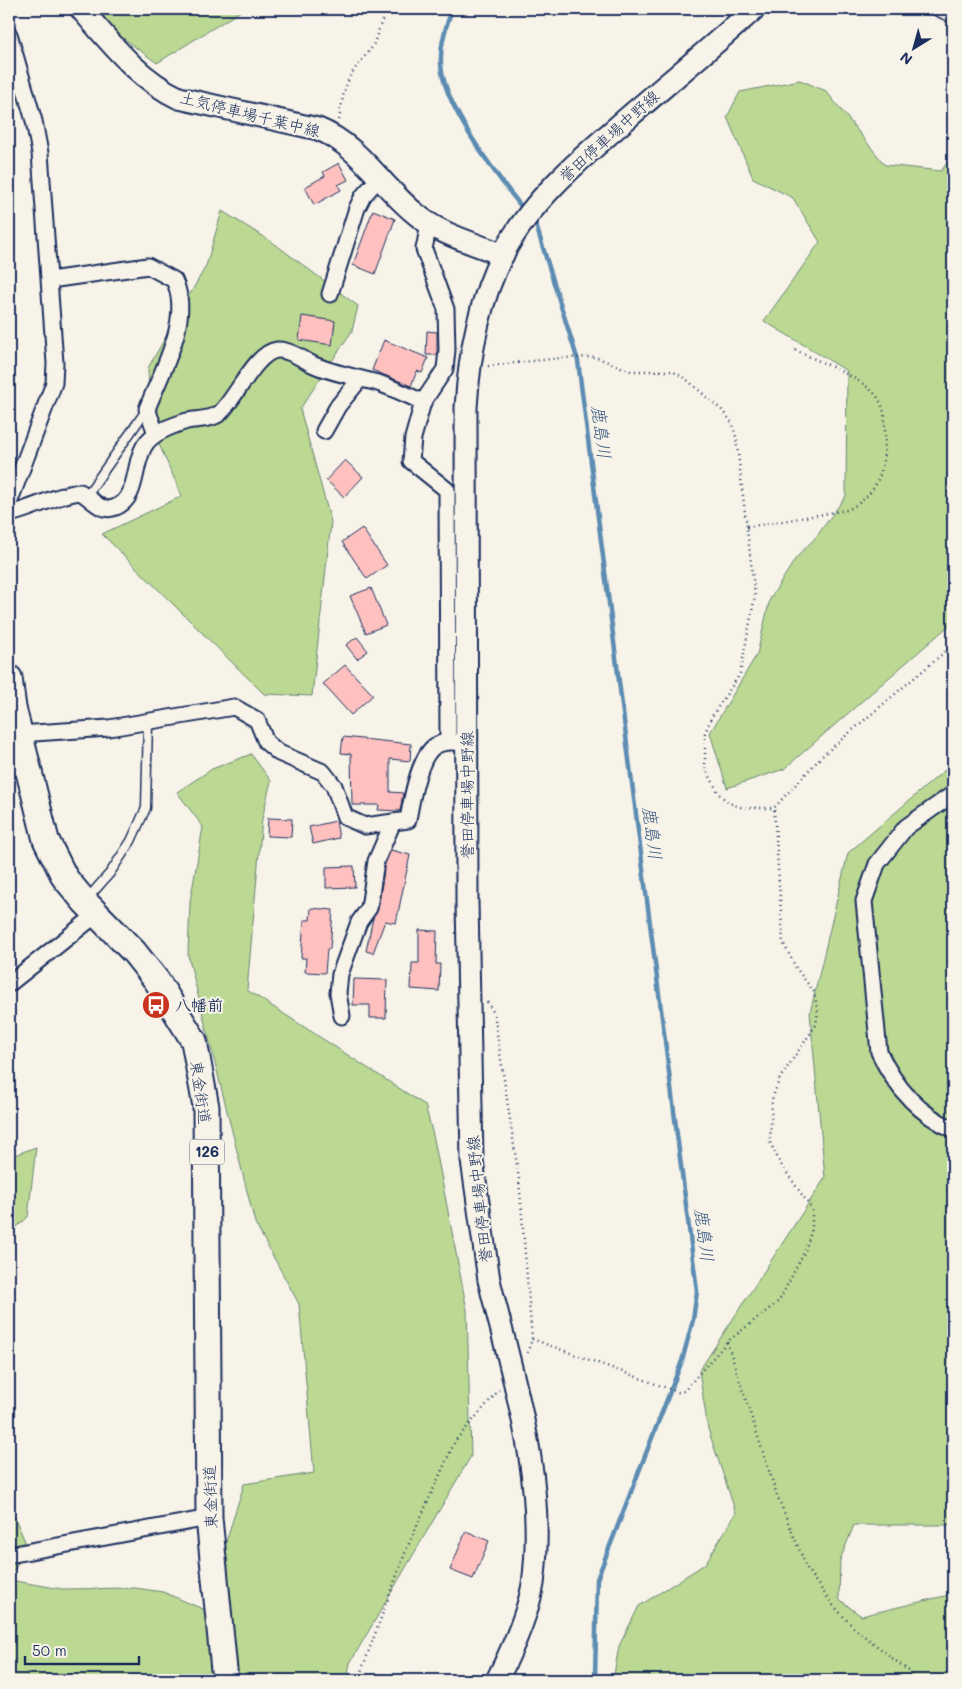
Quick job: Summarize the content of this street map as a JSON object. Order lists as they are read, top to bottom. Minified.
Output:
{"streets":{"highway":["東金街道","126"],"main road":["土気停車場千葉中線","誉田停車場中野線"]},"crossings":[["土気停車場千葉中線","誉田停車場中野線"]],"water":["鹿島川"],"places":{"bus stop":["八幡前"]},"scale_bar":"50 m","north":"bottom left"}
